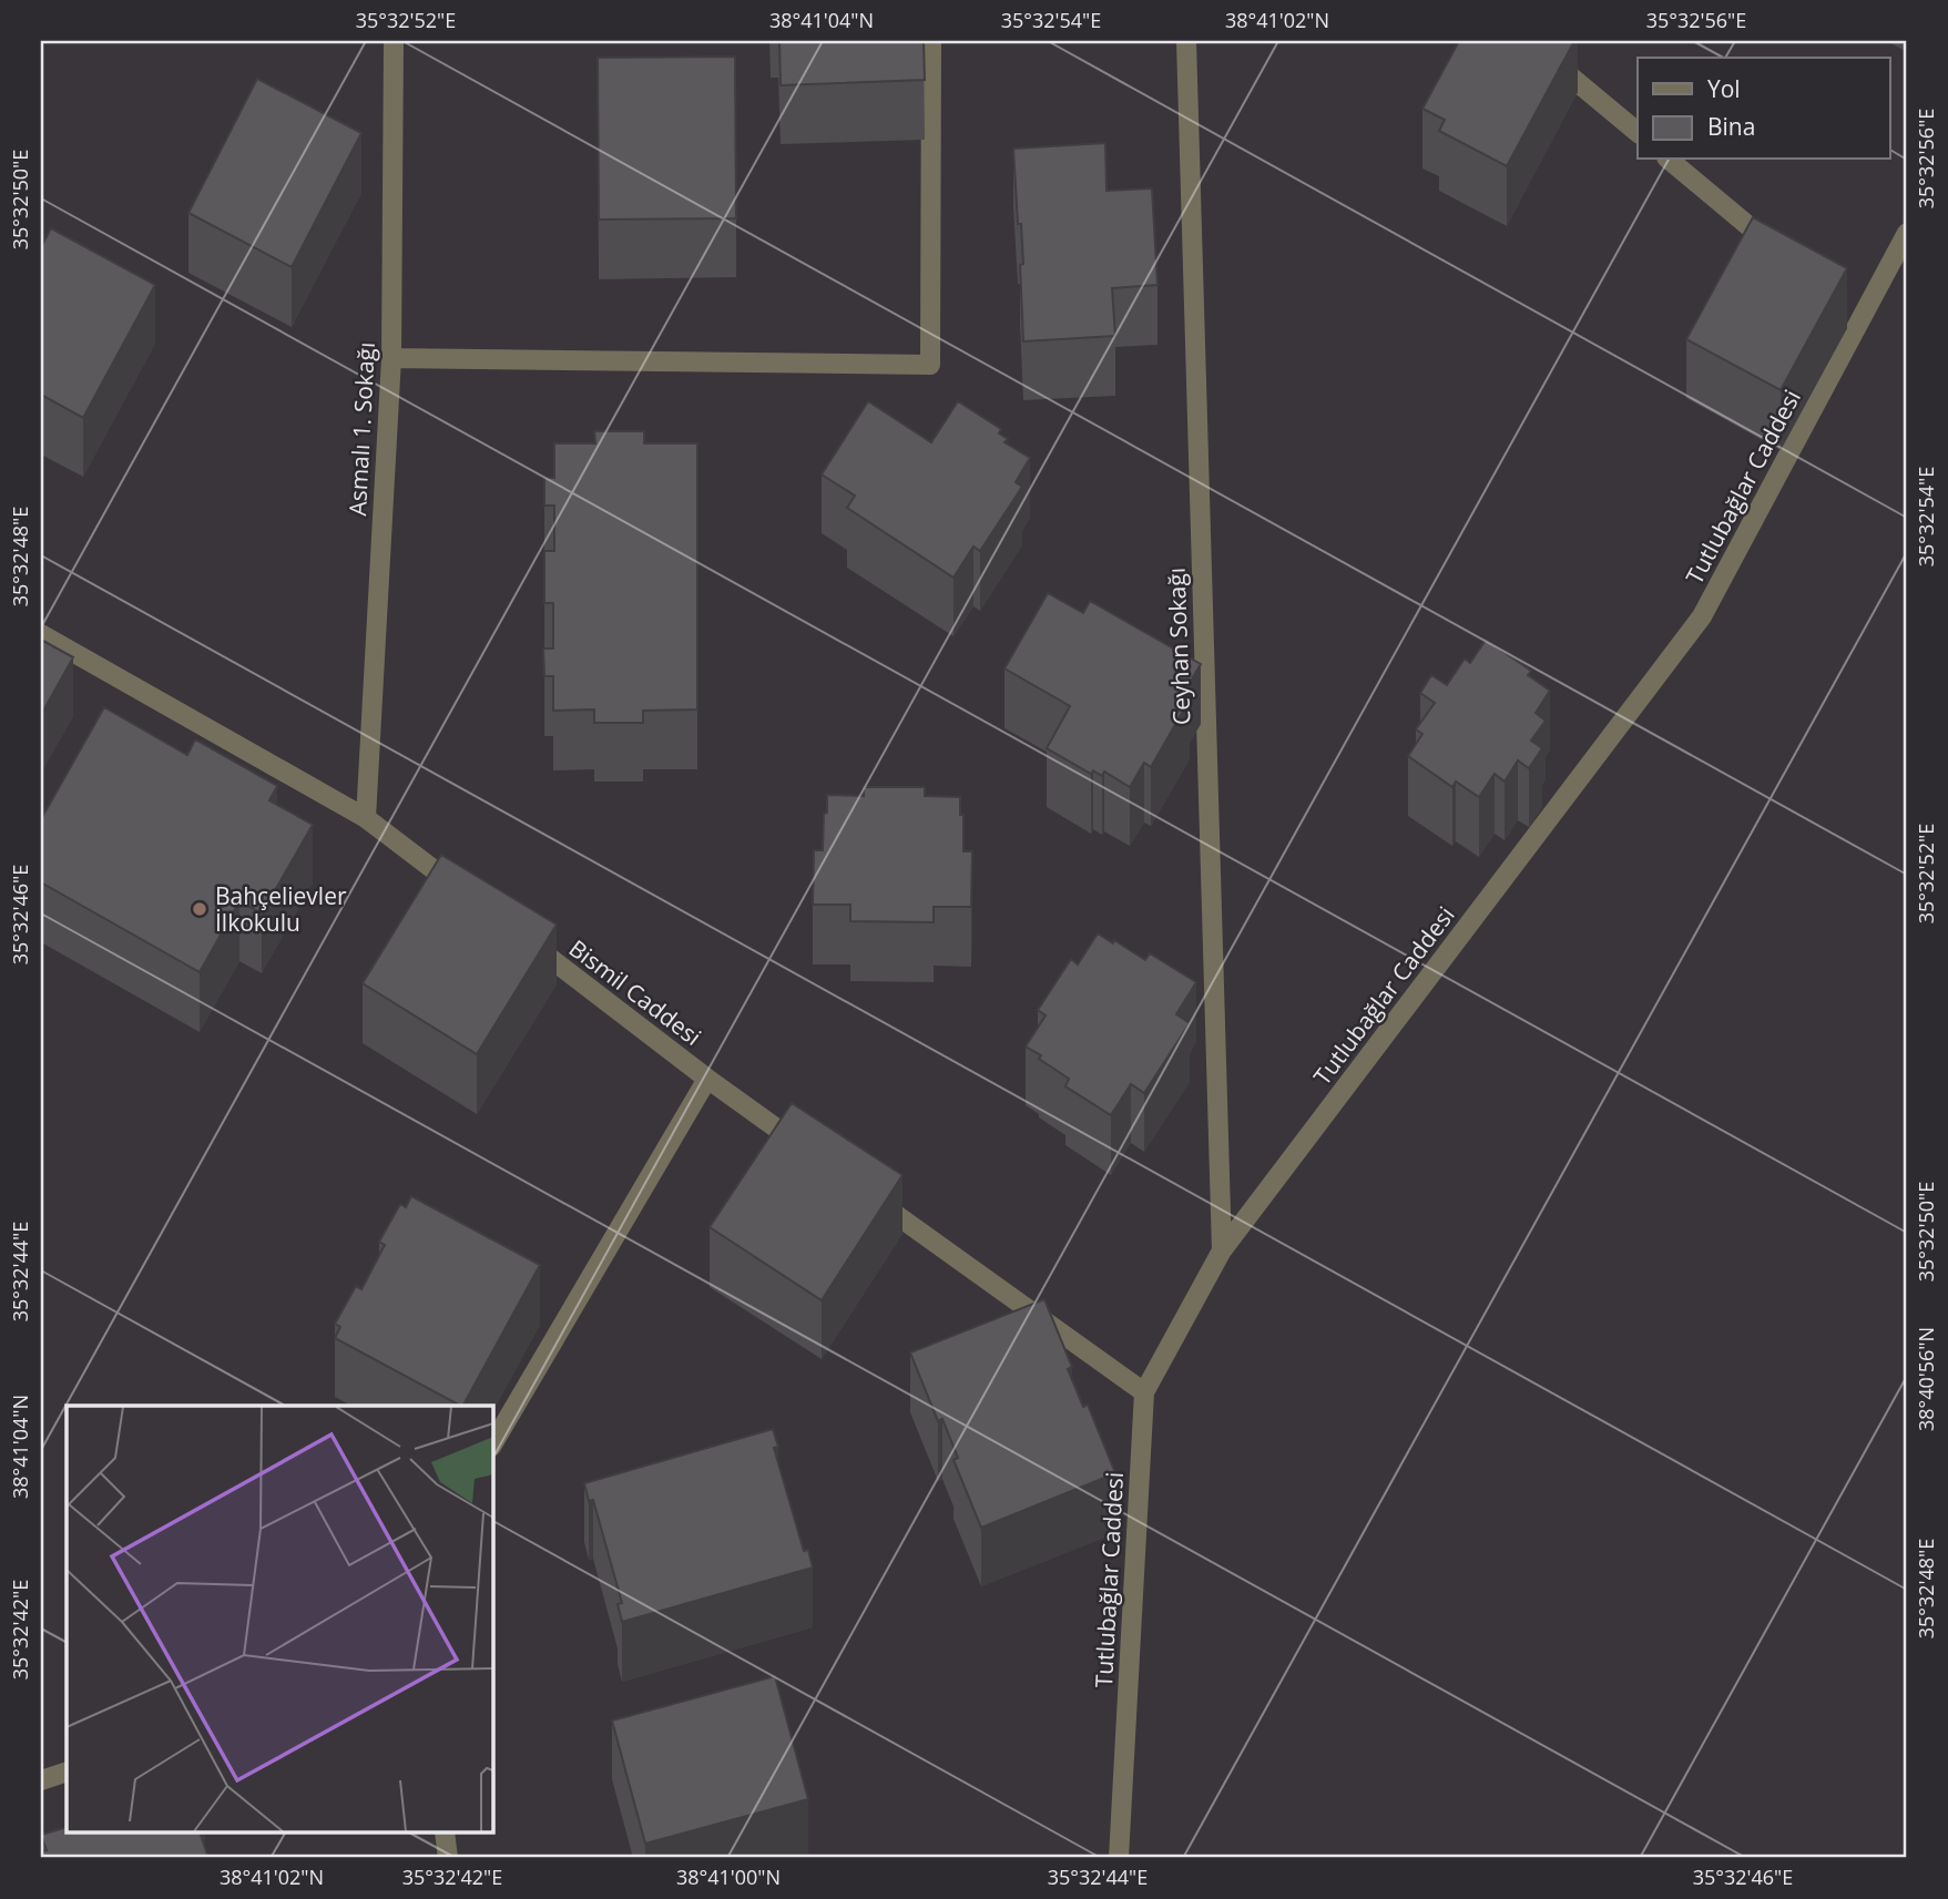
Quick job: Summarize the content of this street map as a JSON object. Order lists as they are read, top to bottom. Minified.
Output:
{"streets":{"street":["Asmalı 1. Sokağı","Tutlubağlar Caddesi","Ceyhan Sokağı","Bismil Caddesi"]},"crossings":[["Tutlubağlar Caddesi","Ceyhan Sokağı"]],"places":["Bahçelievler İlkokulu"],"legend":["Yol","Bina"],"coordinates":["35°32'52\"E","38°41'04\"N","35°32'54\"E","38°41'02\"N","35°32'56\"E","35°32'50\"E","35°32'48\"E","35°32'46\"E","35°32'44\"E","38°40'56\"N","35°32'42\"E","38°41'00\"N"]}
